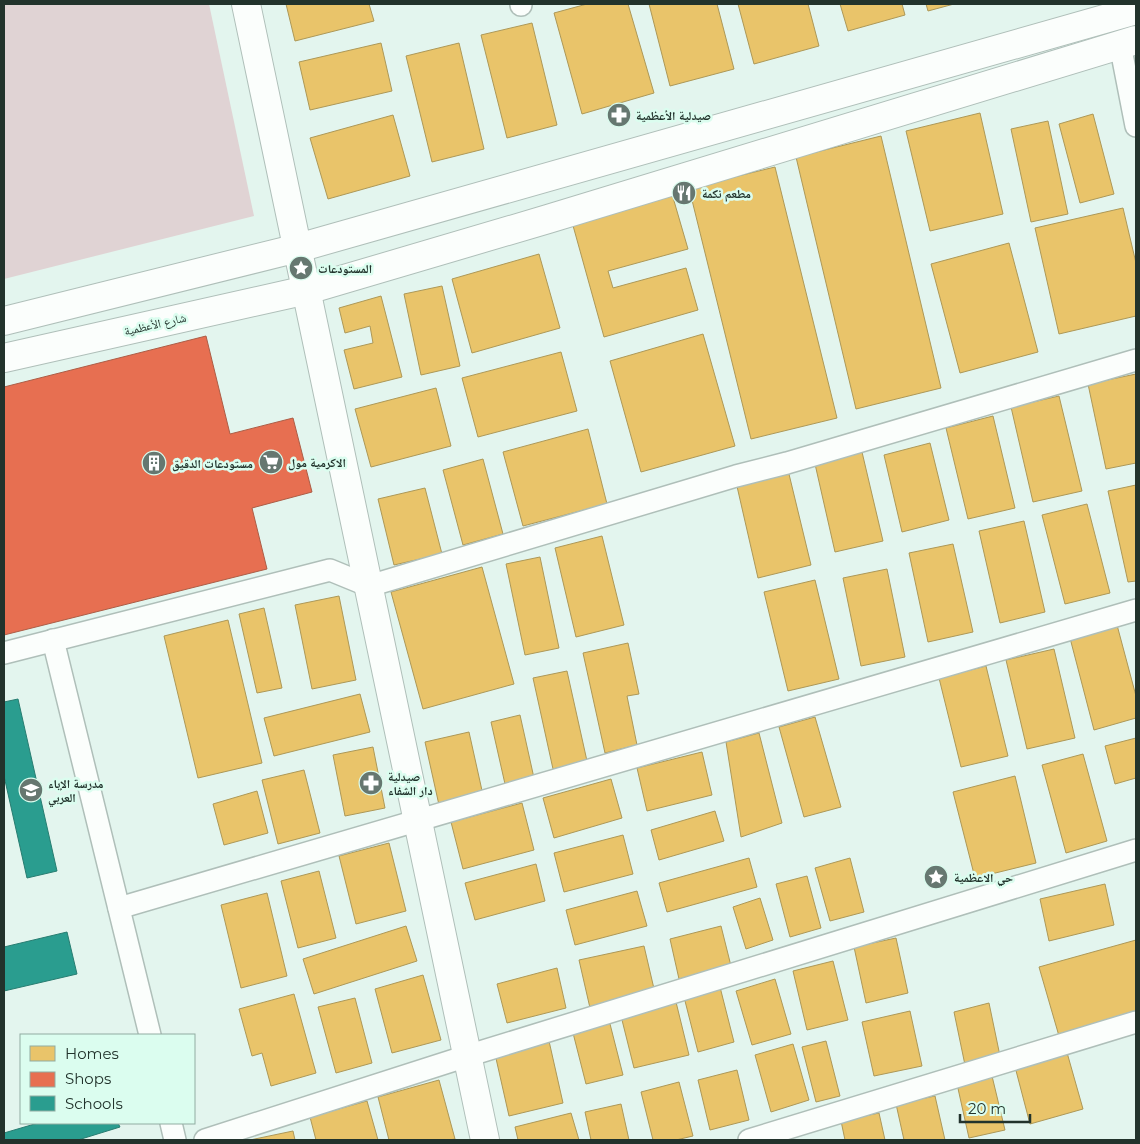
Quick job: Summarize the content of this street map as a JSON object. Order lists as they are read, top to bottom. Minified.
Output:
{"streets":{"street":["شارع الأعظمية"]},"places":{"pharmacy":["صيدلية الأعظمية","صيدلية دار الشفاء"],"restaurant":["مطعم نكمة"],"place":["المستودعات","حي الاعظمية"],"supermarket":["الاكرمية مول"],"building":["مستودعات الدقيق"],"school or university":["مدرسة الإباء العربي"]},"legend":["Homes","Shops","Schools"],"scale_bar":"20 m"}
